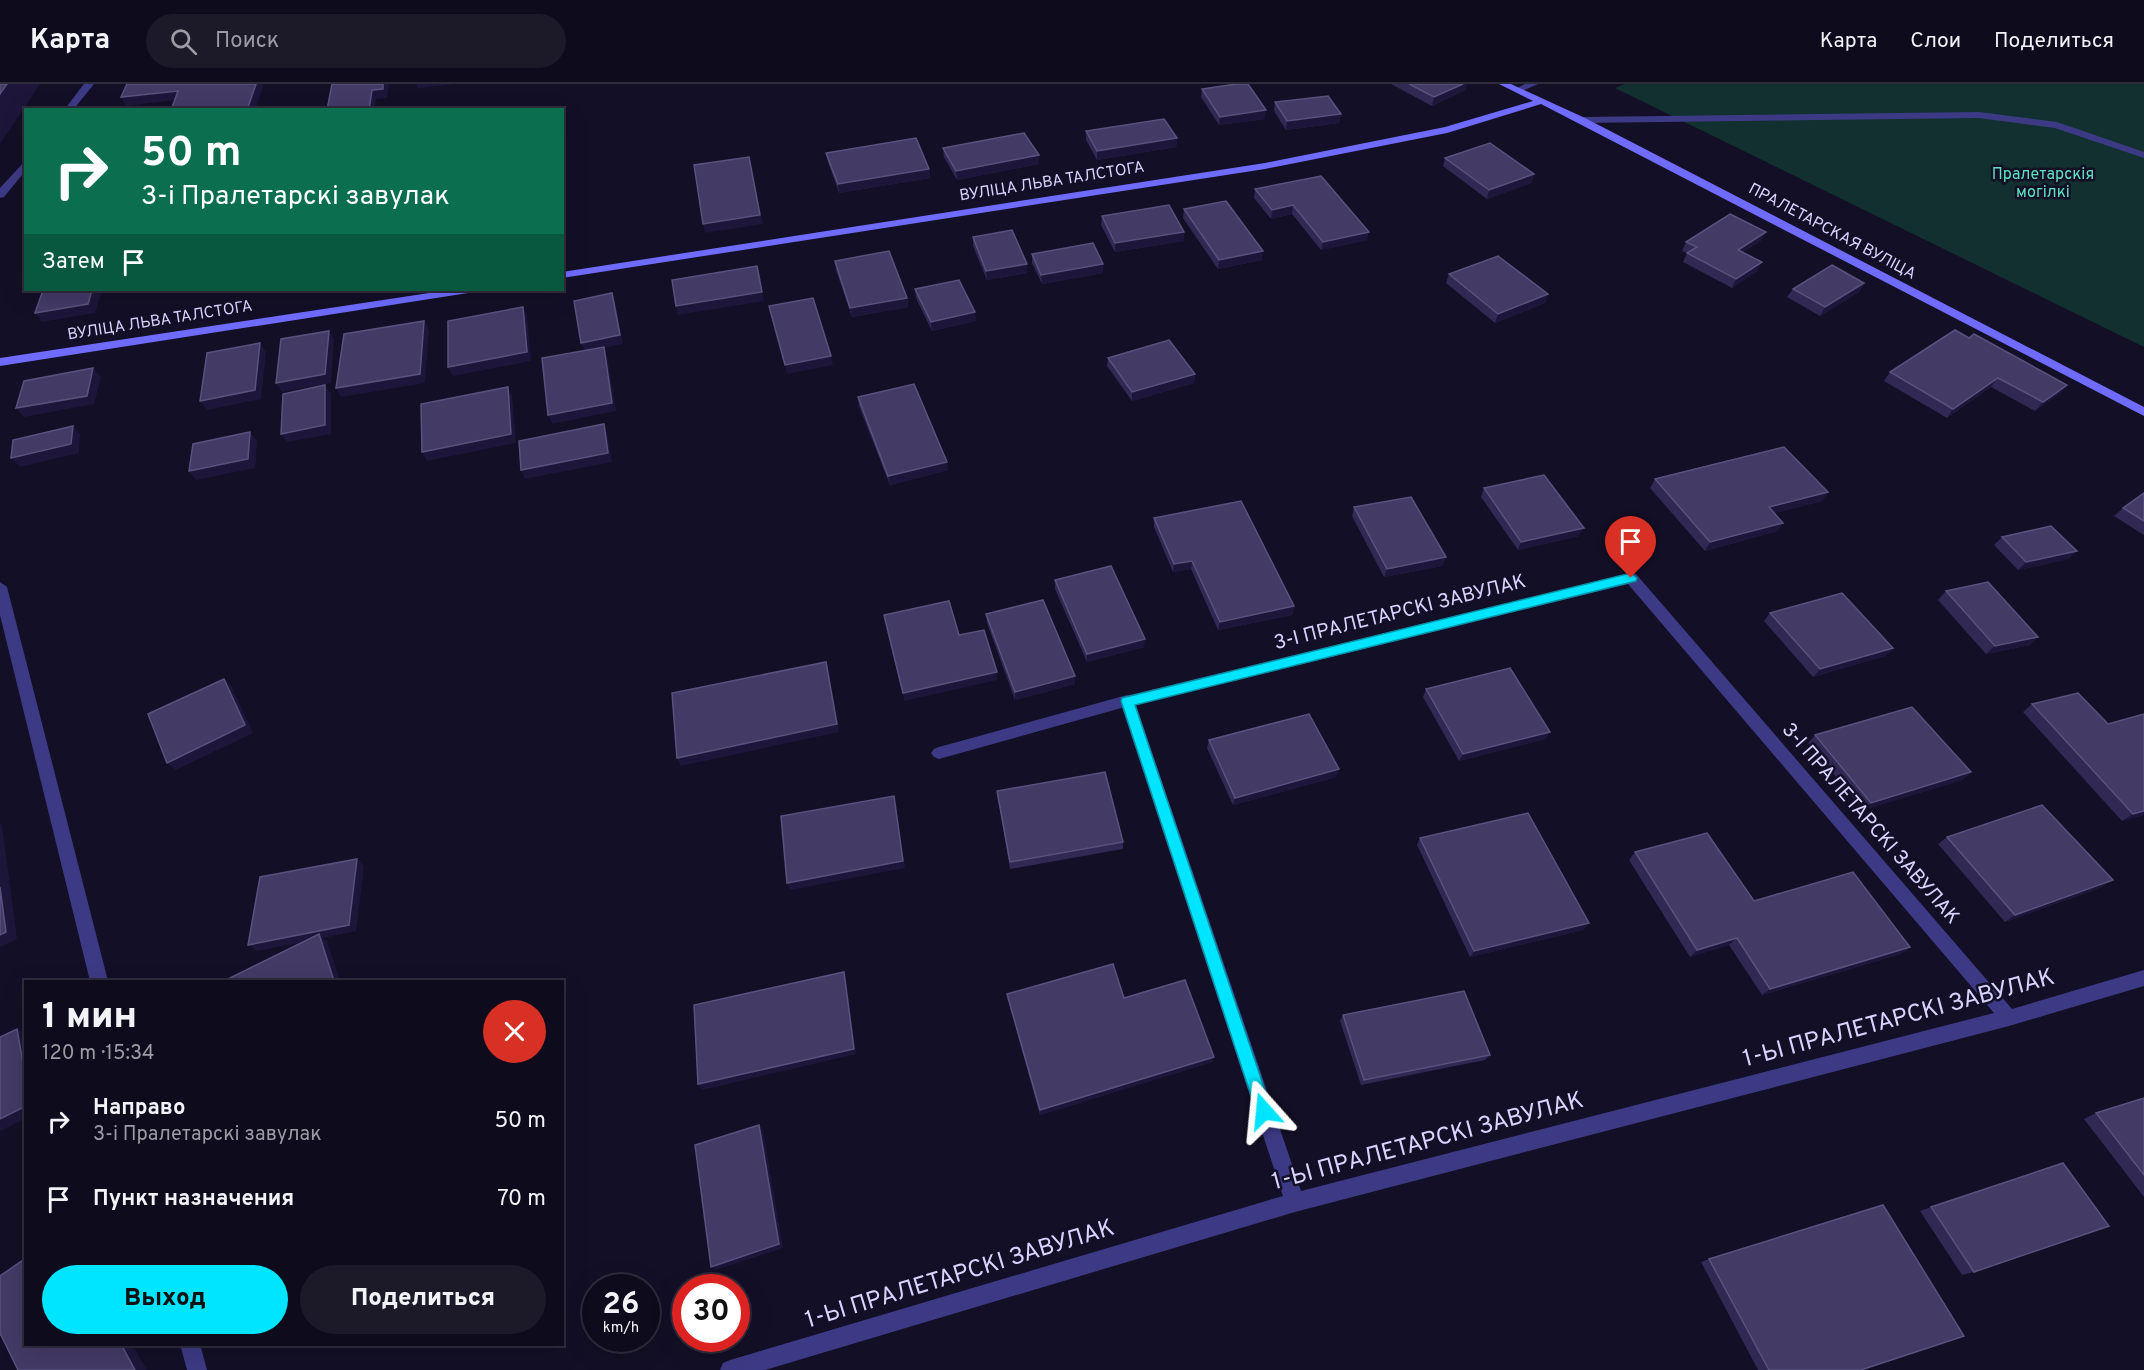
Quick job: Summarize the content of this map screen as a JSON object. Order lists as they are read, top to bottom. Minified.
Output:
{"streets":{"street":["ВУЛІЦА ЛЬВА ТАЛСТОГА","ПРАЛЕТАРСКАЯ ВУЛІЦА","3-І ПРАЛЕТАРСКІ ЗАВУЛАК","1-Ы ПРАЛЕТАРСКІ ЗАВУЛАК"]},"crossings":[["ВУЛІЦА ЛЬВА ТАЛСТОГА","ПРАЛЕТАРСКАЯ ВУЛІЦА"],["3-І ПРАЛЕТАРСКІ ЗАВУЛАК","1-Ы ПРАЛЕТАРСКІ ЗАВУЛАК"]],"parks":["Пралетарскія могілкі"],"page":{"header":"Карта","search":"Поиск","nav":["Карта","Слои","Поделиться"],"turn":["50 m","3-і Пралетарскі завулак"],"then":"Затем","heading":["1 мин","120 m · 15:34"],"list":[{"name":"Направо","note":"3-і Пралетарскі завулак","value":"50 m"},{"name":"Пункт назначения","value":"70 m"}],"buttons":["Выход","Поделиться"],"speed":"26 km/h","limit":"30"}}
